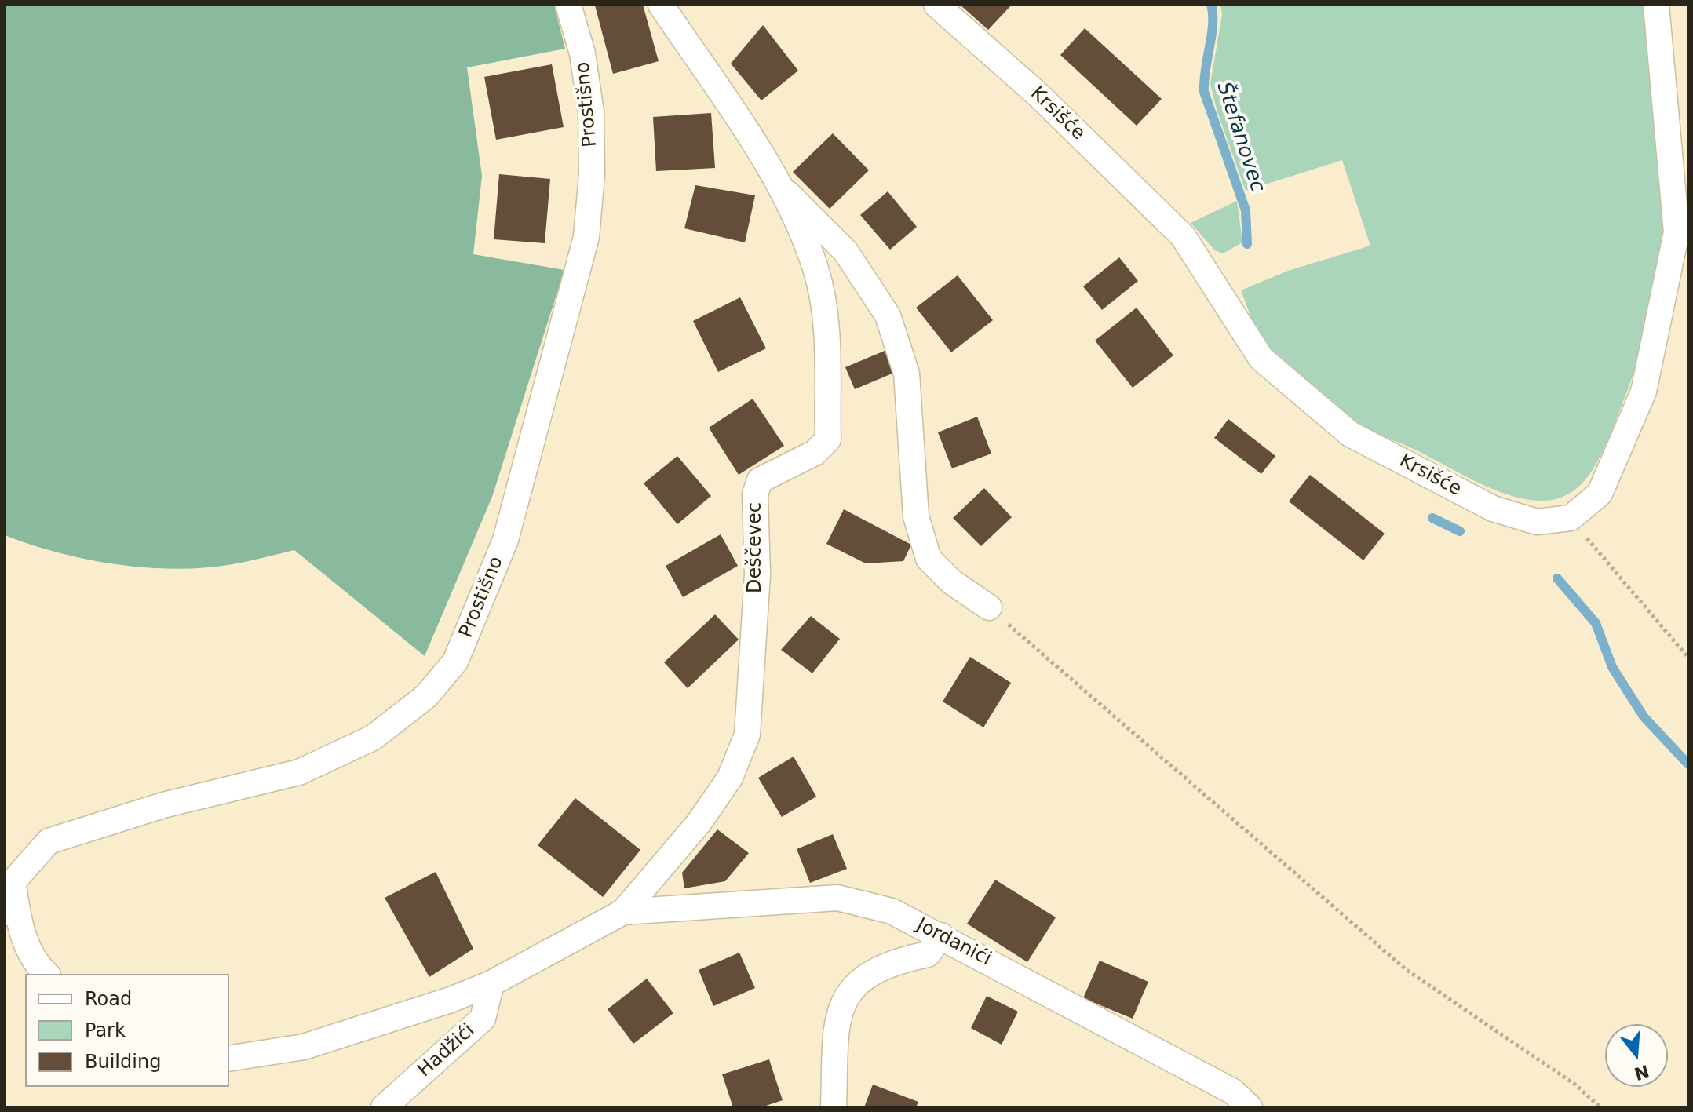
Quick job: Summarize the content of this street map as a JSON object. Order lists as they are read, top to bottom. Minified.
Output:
{"streets":{"street":["Prostišno","Krsišće","Deščevec","Jordanići","Hadžići"]},"crossings":[["Deščevec","Jordanići"]],"water":["Štefanovec"],"legend":["Road","Park","Building"],"north":"bottom"}
